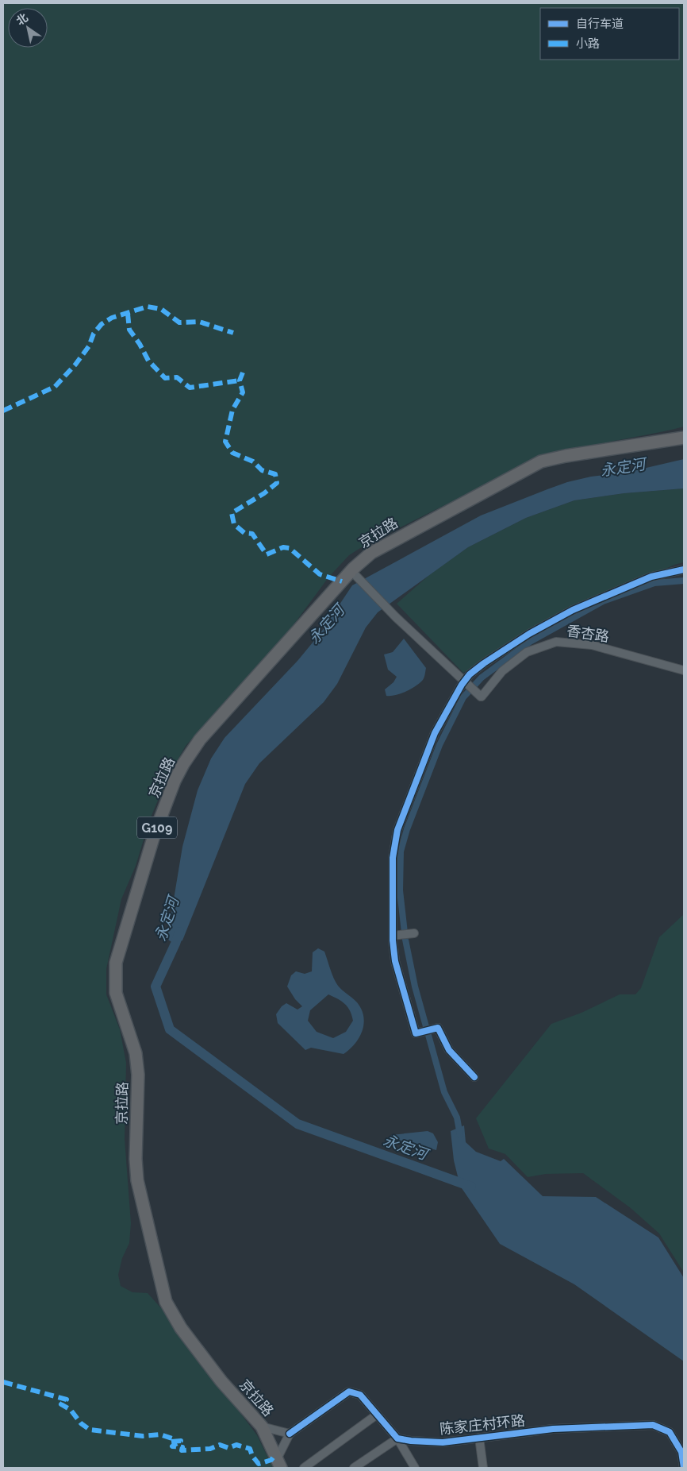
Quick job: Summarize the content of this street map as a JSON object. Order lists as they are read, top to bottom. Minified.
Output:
{"streets":{"highway":["京拉路","G109"],"street":["香杏路","陈家庄村环路"]},"crossings":[["京拉路","香杏路"]],"water":["永定河"],"legend":["自行车道","小路"],"north":"top left"}
